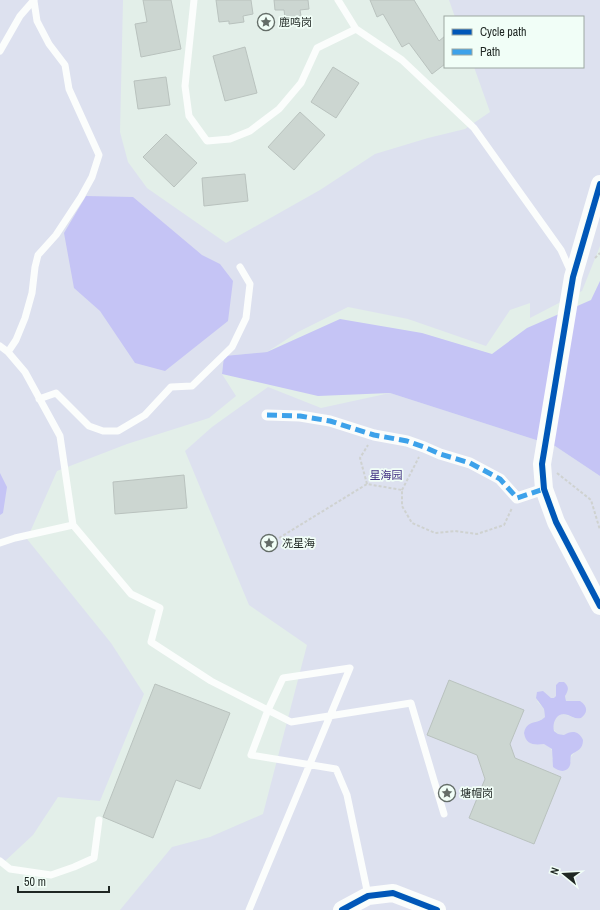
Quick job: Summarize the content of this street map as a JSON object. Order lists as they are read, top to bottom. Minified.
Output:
{"parks":["星海园"],"places":{"place":["鹿鸣岗","冼星海","塘帽岗"]},"legend":["Cycle path","Path"],"scale_bar":"50 m","north":"left"}
